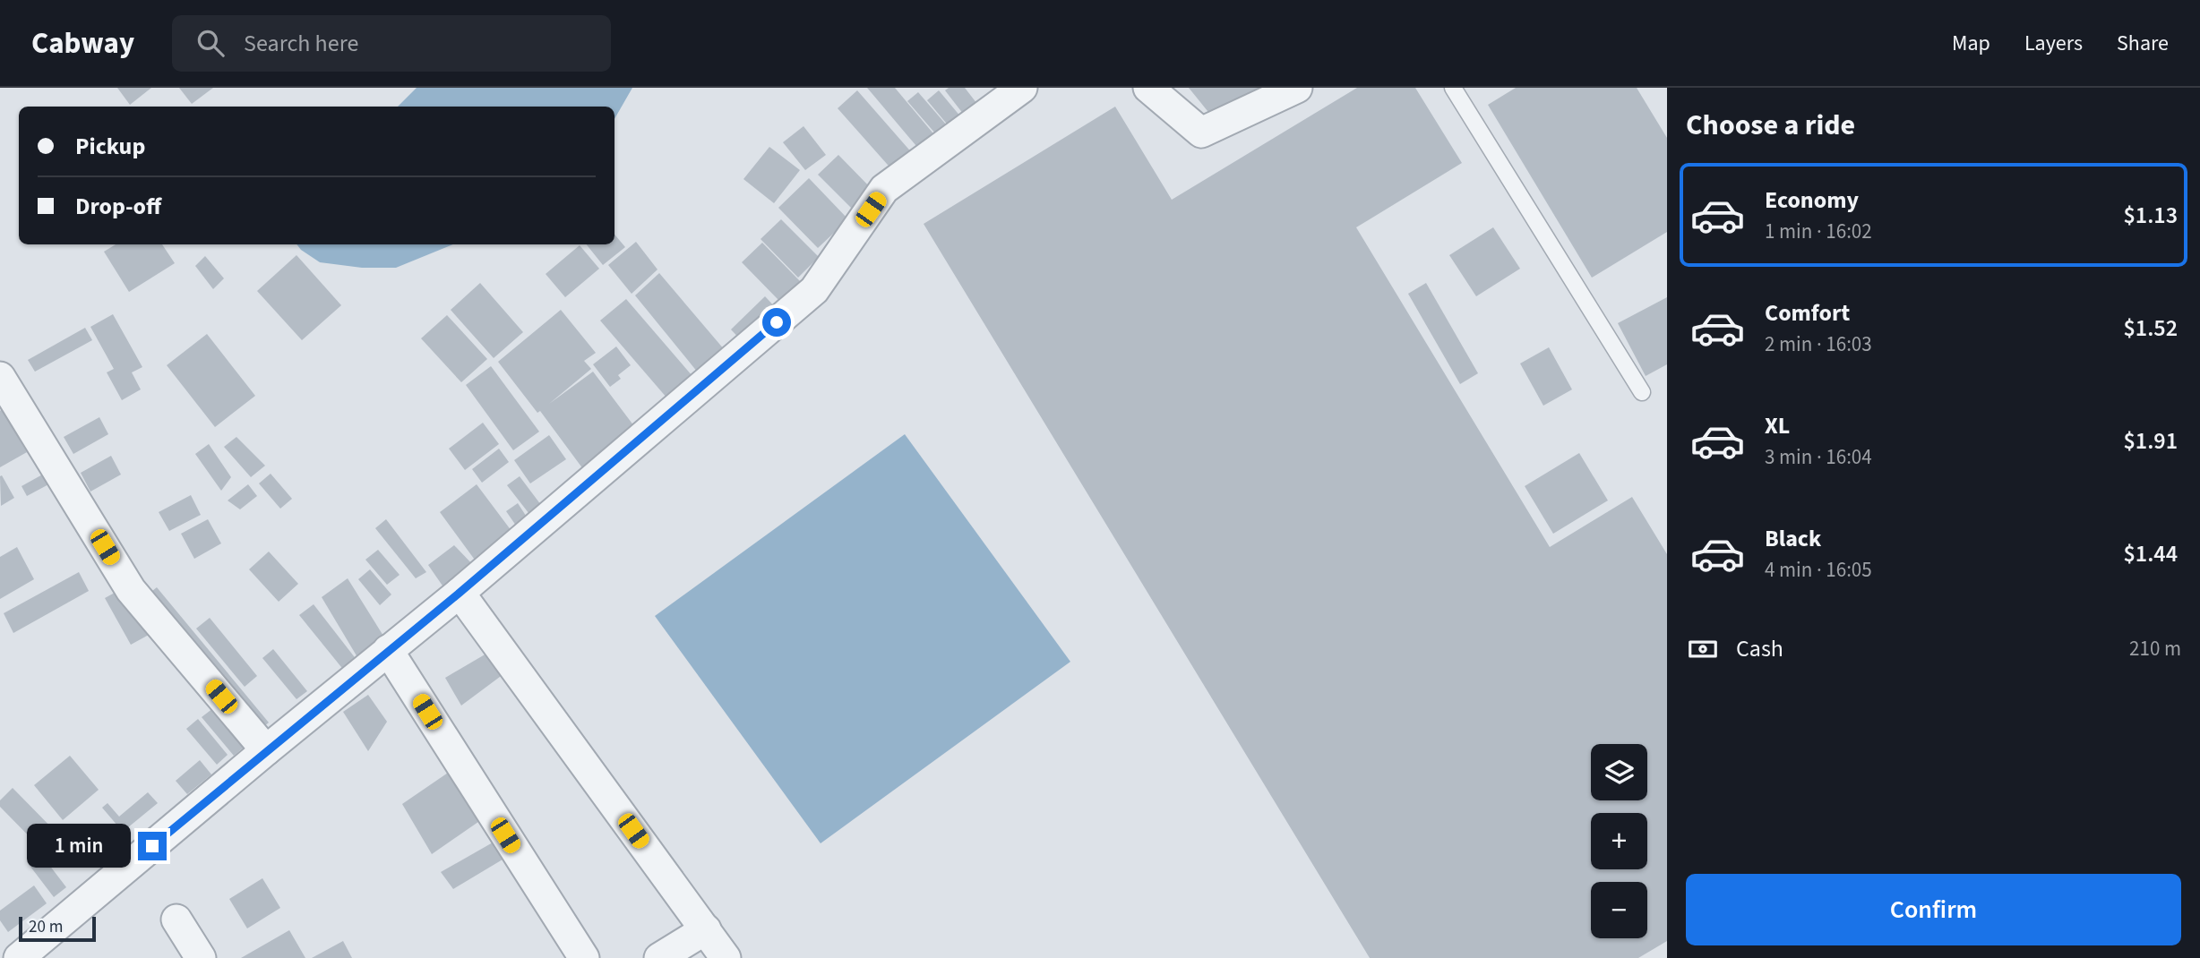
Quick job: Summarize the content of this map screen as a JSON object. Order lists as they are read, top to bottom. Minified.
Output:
{"scale_bar":"20 m","page":{"header":"Cabway","search":"Search here","nav":["Map","Layers","Share"],"heading":"Choose a ride","banner":["Pickup","Drop-off"],"list":[{"name":"Economy","note":"1 min · 16:02","value":"$1.13"},{"name":"Comfort","note":"2 min · 16:03","value":"$1.52"},{"name":"XL","note":"3 min · 16:04","value":"$1.91"},{"name":"Black","note":"4 min · 16:05","value":"$1.44"}],"pay":["Cash","210 m"],"map_buttons":["+","−"],"bubble":"1 min","buttons":"Confirm","scale":"20 m"}}
